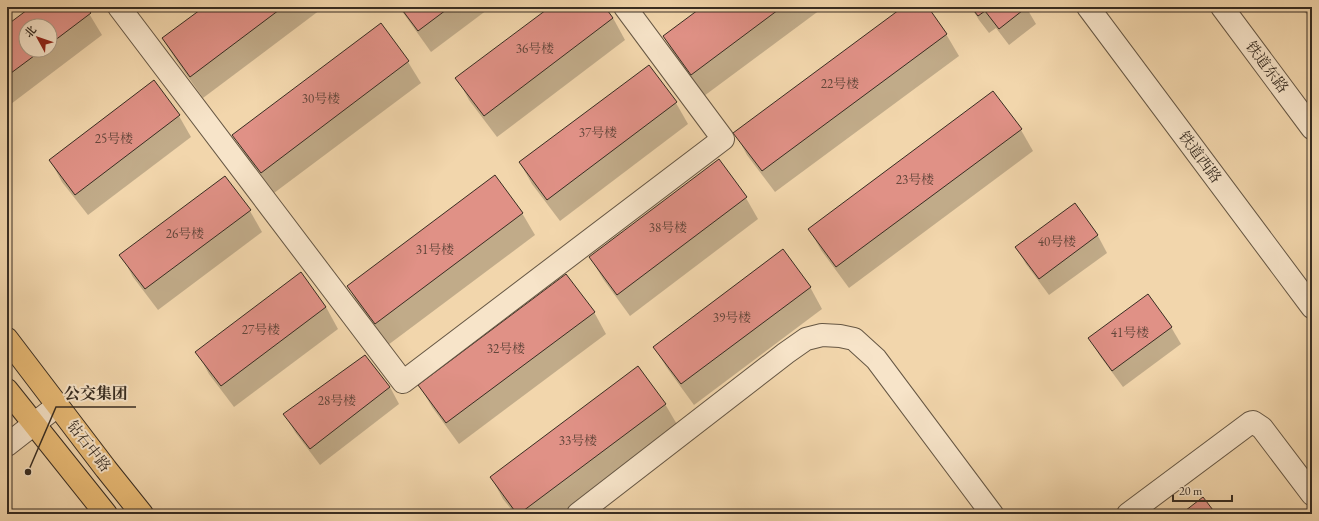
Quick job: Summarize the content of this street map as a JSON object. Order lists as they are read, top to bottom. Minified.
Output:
{"streets":{"main road":["钻石中路"],"street":["铁道东路","铁道西路"]},"places":["公交集团"],"house_numbers":["36号楼","22号楼","30号楼","37号楼","25号楼","23号楼","38号楼","26号楼","40号楼","31号楼","39号楼","27号楼","41号楼","32号楼","28号楼","33号楼"],"scale_bar":"20 m","north":"top left"}
